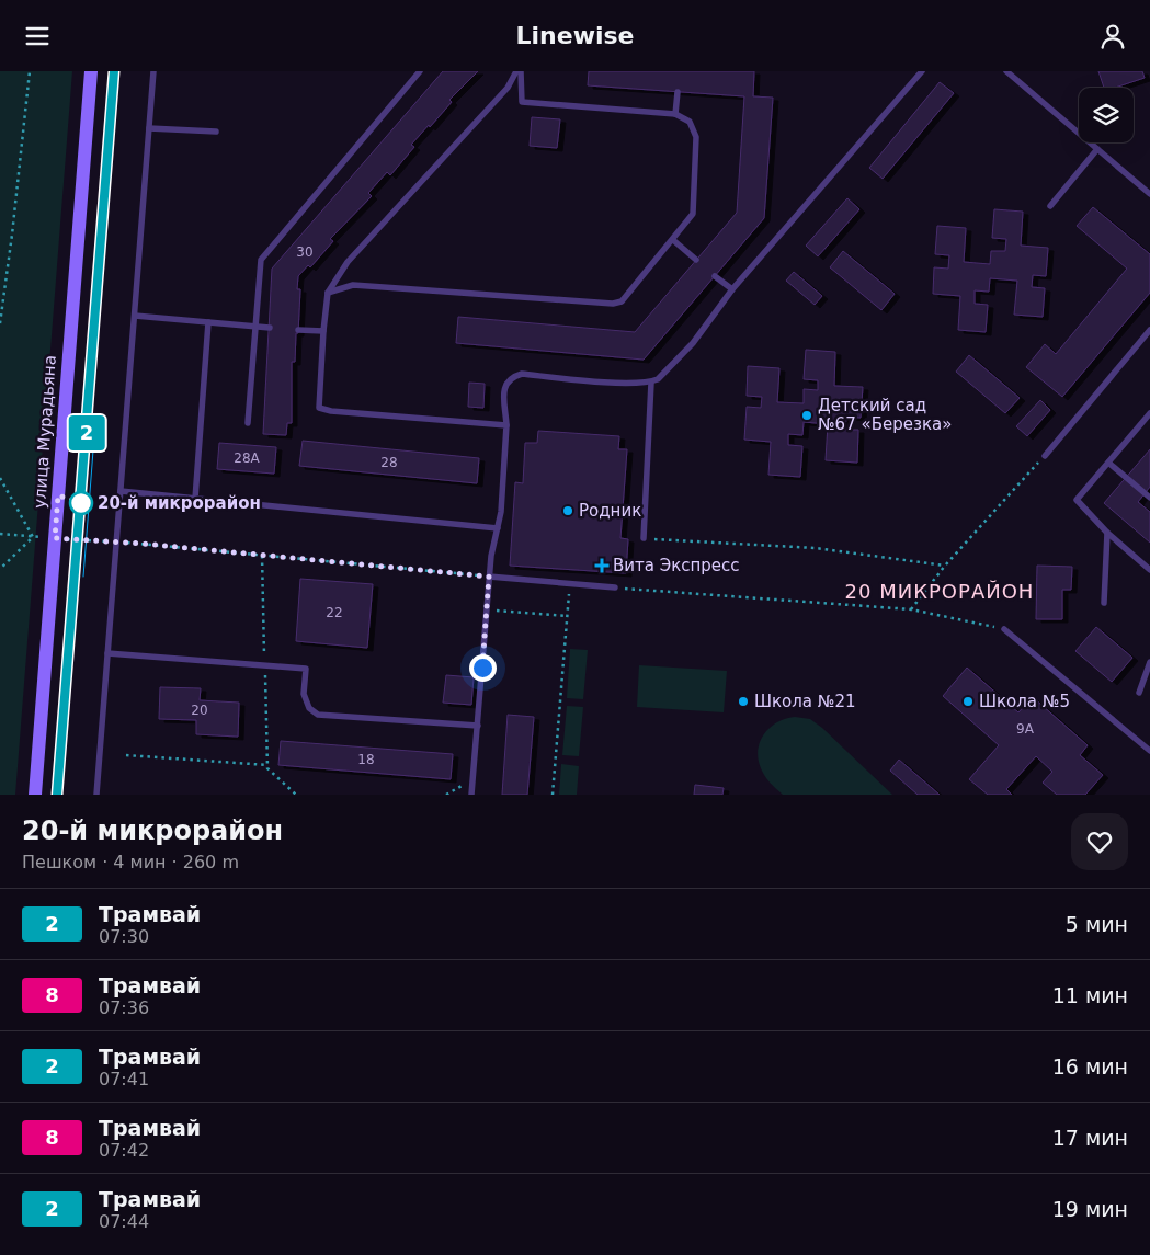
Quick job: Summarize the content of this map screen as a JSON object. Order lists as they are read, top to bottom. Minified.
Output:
{"streets":{"main road":["улица Мурадьяна"]},"districts":["20 МИКРОРАЙОН"],"places":{"other":["Детский сад №67 «Березка»","20-й микрорайон","Родник","Школа №21","Школа №5"],"health":["Вита Экспресс"]},"lines":["tram line 2"],"house_numbers":["30","28А","28","22","20","9А","18"],"page":{"header":"Linewise","on_map":"2","heading":["20-й микрорайон","Пешком · 4 мин · 260 m"],"list":[{"mark":"2","name":"Трамвай","note":"07:30","value":"5 мин"},{"mark":"8","name":"Трамвай","note":"07:36","value":"11 мин"},{"mark":"2","name":"Трамвай","note":"07:41","value":"16 мин"},{"mark":"8","name":"Трамвай","note":"07:42","value":"17 мин"},{"mark":"2","name":"Трамвай","note":"07:44","value":"19 мин"}]}}
